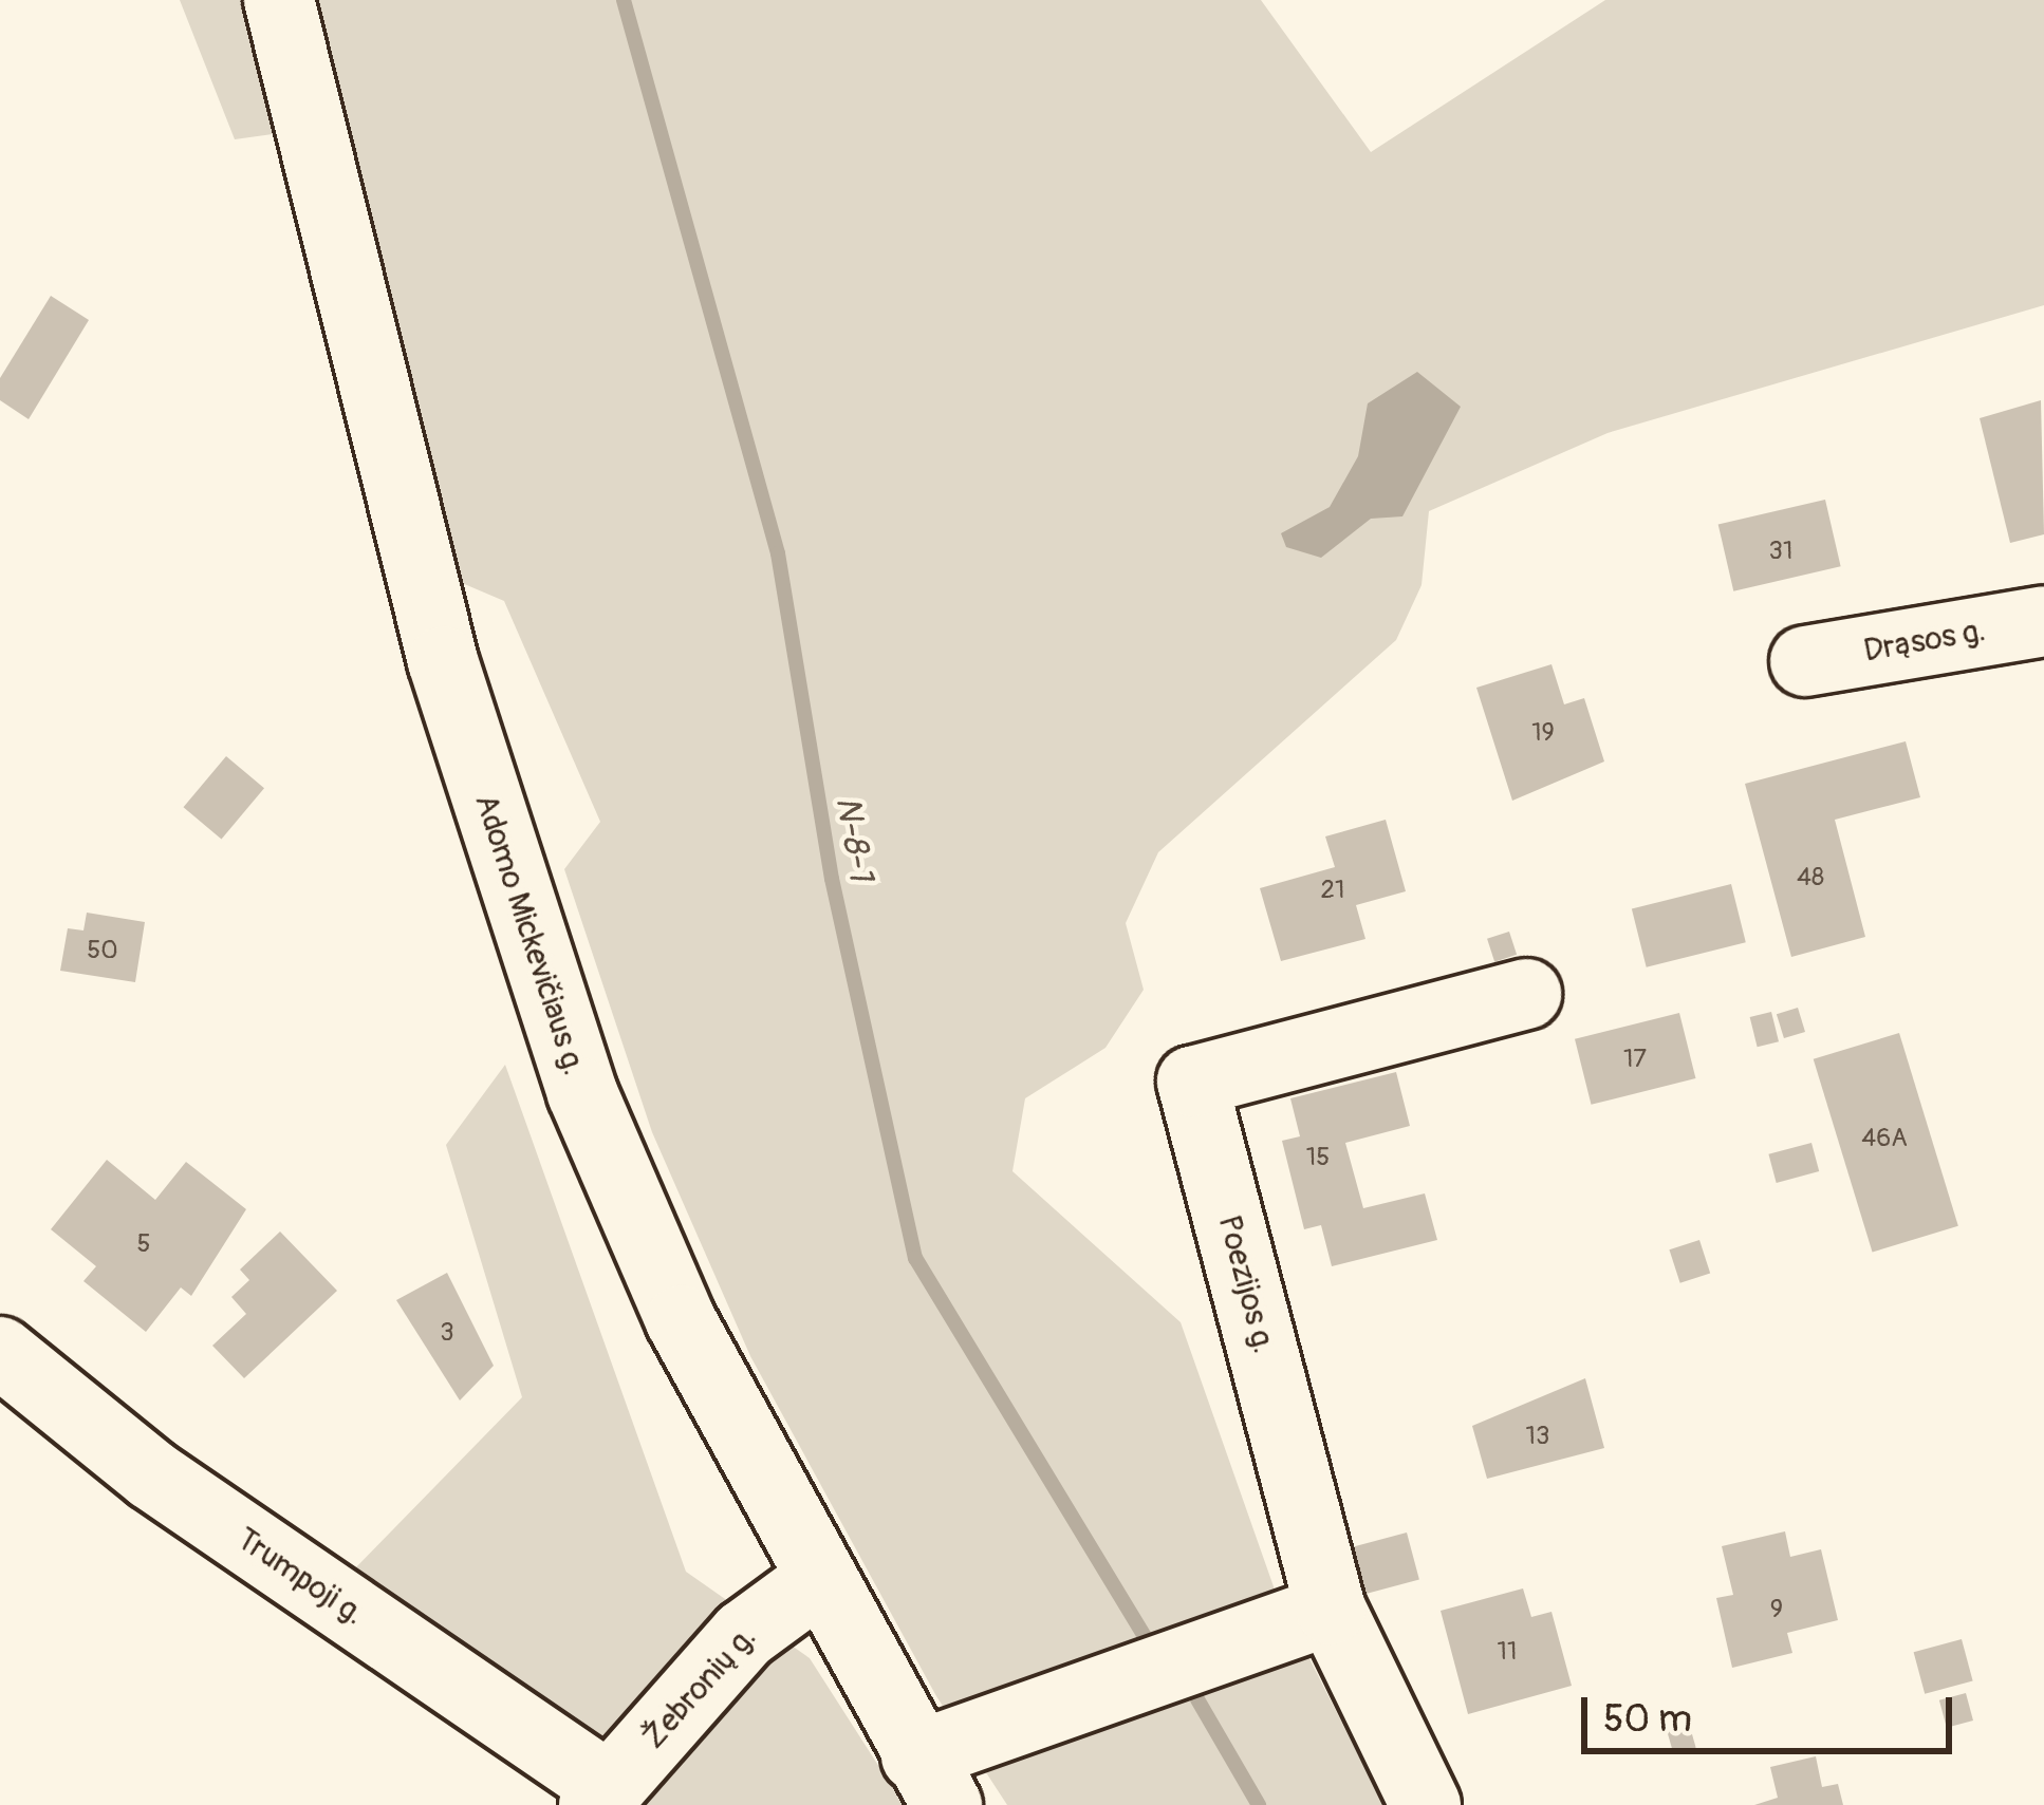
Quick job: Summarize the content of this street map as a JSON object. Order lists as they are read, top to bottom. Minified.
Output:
{"streets":{"street":["Drąsos g.","Adomo Mickevičiaus g.","Poezijos g.","Trumpoji g.","Žebronių g."]},"crossings":[["Adomo Mickevičiaus g.","Žebronių g."],["Trumpoji g.","Žebronių g."]],"water":["N-8-1"],"house_numbers":["31","19","48","21","50","17","46A","15","5","3","13","9","11"],"scale_bar":"50 m"}
